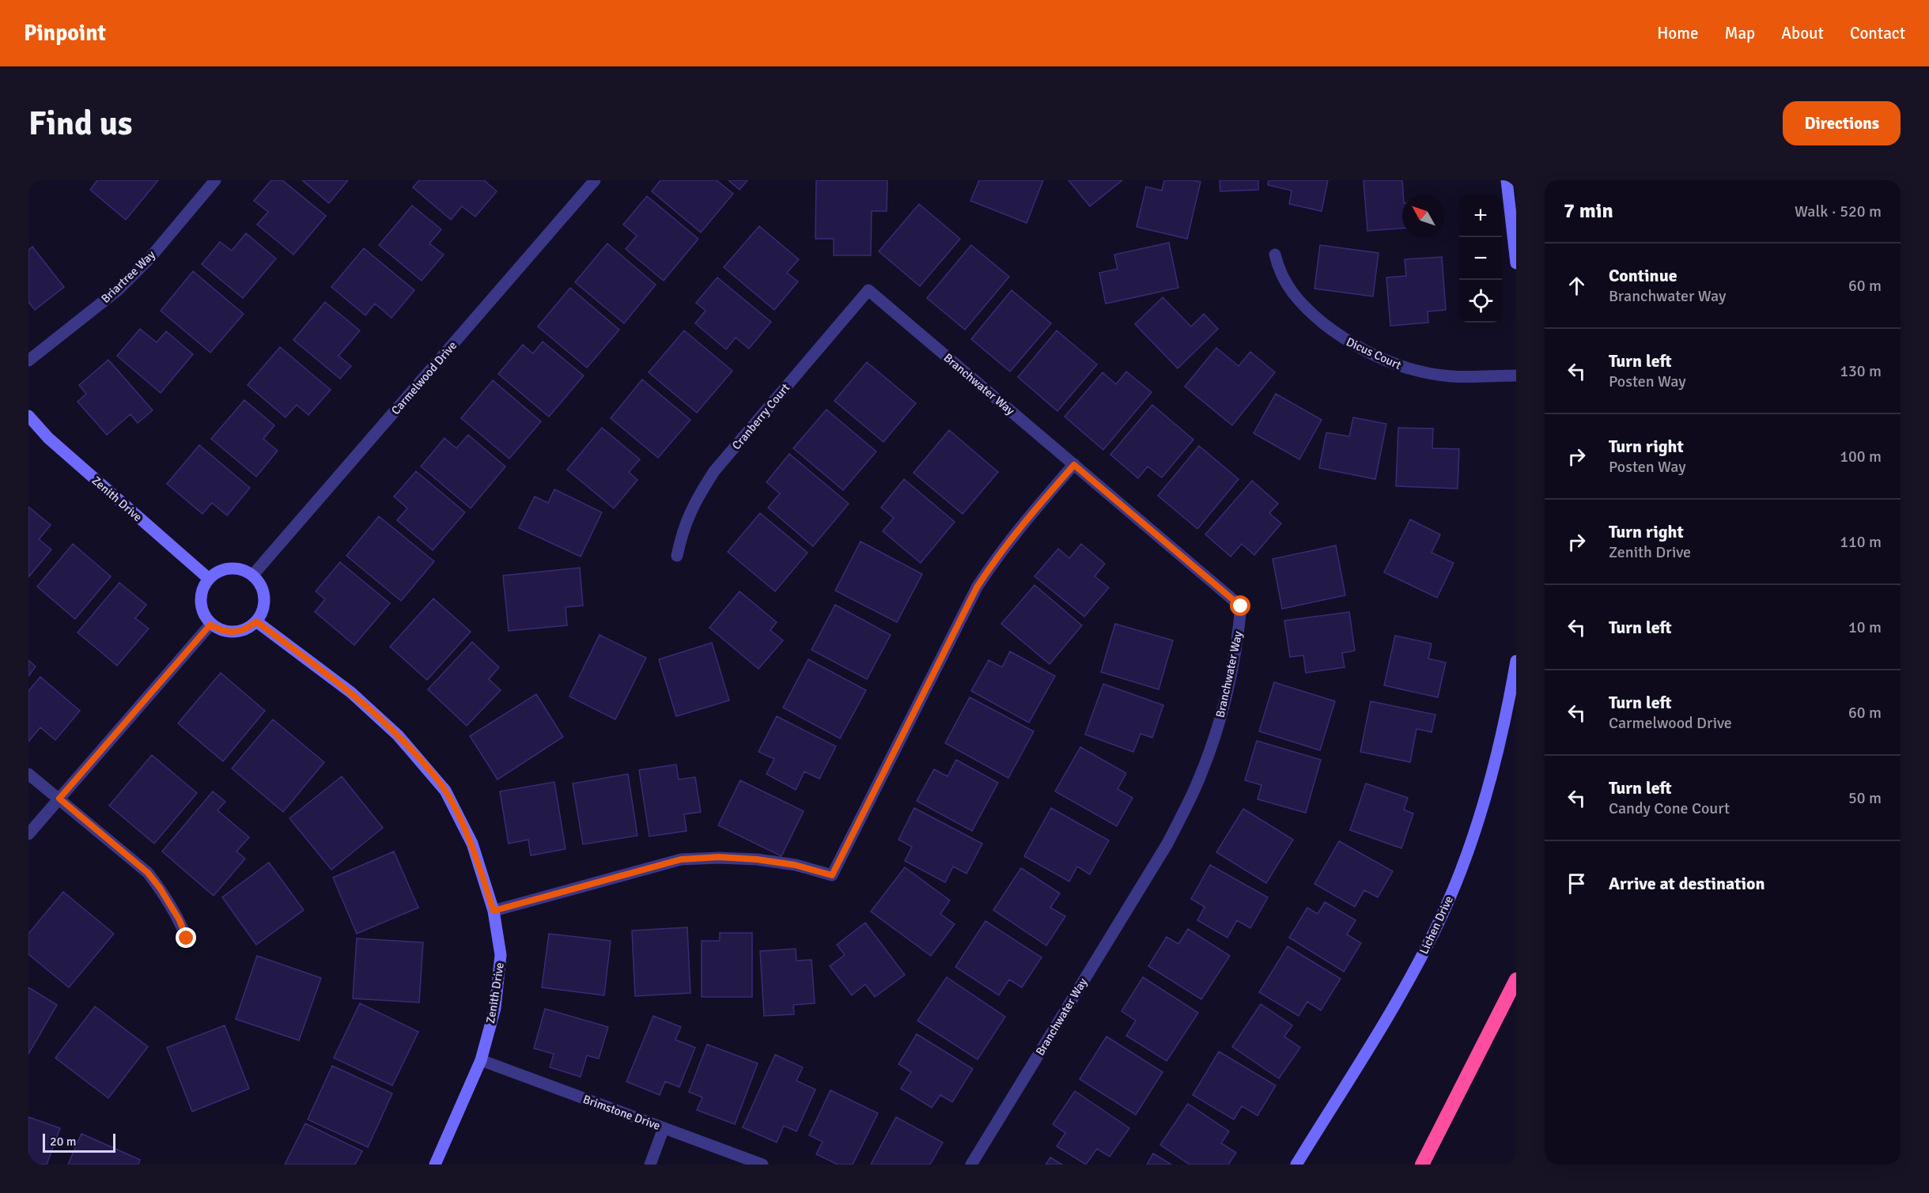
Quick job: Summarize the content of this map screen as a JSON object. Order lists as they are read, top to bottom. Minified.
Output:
{"streets":{"street":["Briartree Way","Dicus Court","Carmelwood Drive","Branchwater Way","Cranberry Court","Zenith Drive","Lichen Drive","Brimstone Drive"]},"crossings":[["Carmelwood Drive","Zenith Drive"],["Branchwater Way","Cranberry Court"],["Zenith Drive","Brimstone Drive"]],"scale_bar":"20 m","north":"top left","page":{"header":"Pinpoint","nav":["Home","Map","About","Contact"],"buttons":"Directions","title":"Find us","heading":["7 min","Walk · 520 m"],"map_buttons":["+","−"],"list":[["Continue","Branchwater Way","60 m"],["Turn left","Posten Way","130 m"],["Turn right","Posten Way","100 m"],["Turn right","Zenith Drive","110 m"],["Turn left","10 m"],["Turn left","Carmelwood Drive","60 m"],["Turn left","Candy Cone Court","50 m"],"Arrive at destination"],"scale":"20 m"}}
